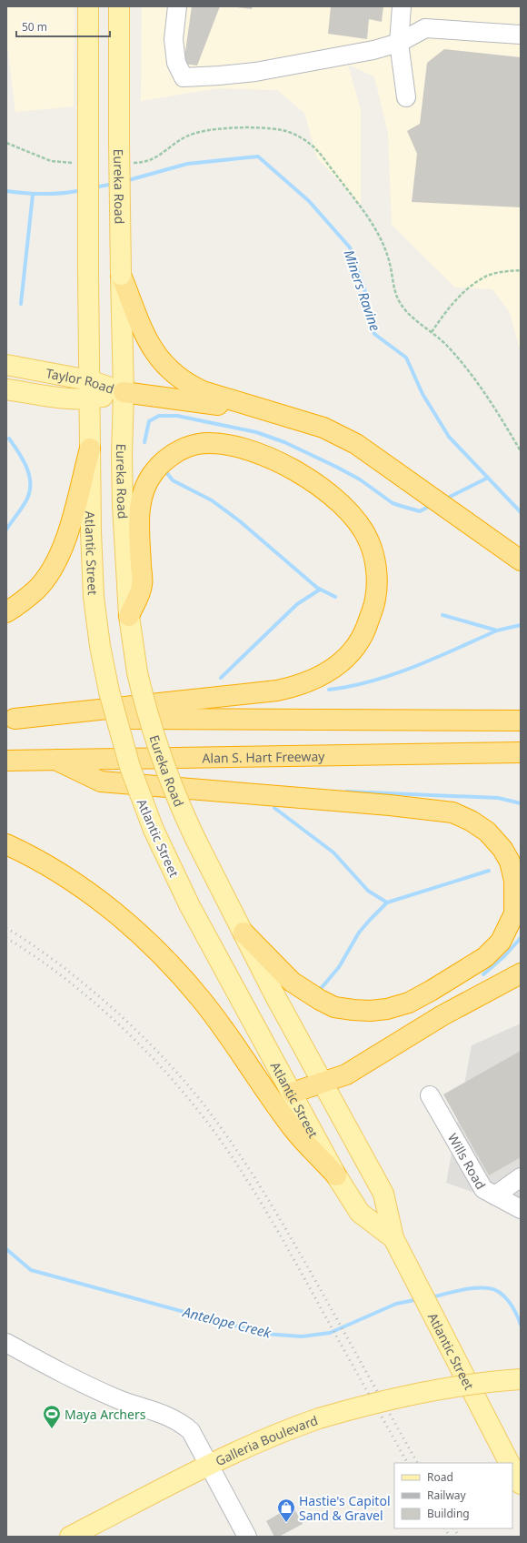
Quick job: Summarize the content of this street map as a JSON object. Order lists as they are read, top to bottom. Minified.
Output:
{"streets":{"highway":["Alan S. Hart Freeway"],"main road":["Eureka Road","Taylor Road","Atlantic Street","Galleria Boulevard"],"street":["Wills Road"]},"crossings":[["Eureka Road","Taylor Road"],["Eureka Road","Atlantic Street"],["Taylor Road","Atlantic Street"]],"water":["Miners Ravine","Antelope Creek"],"places":{"sports":["Maya Archers"],"shop":["Hastie's Capitol Sand & Gravel"]},"legend":["Road","Railway","Building"],"scale_bar":"50 m"}
